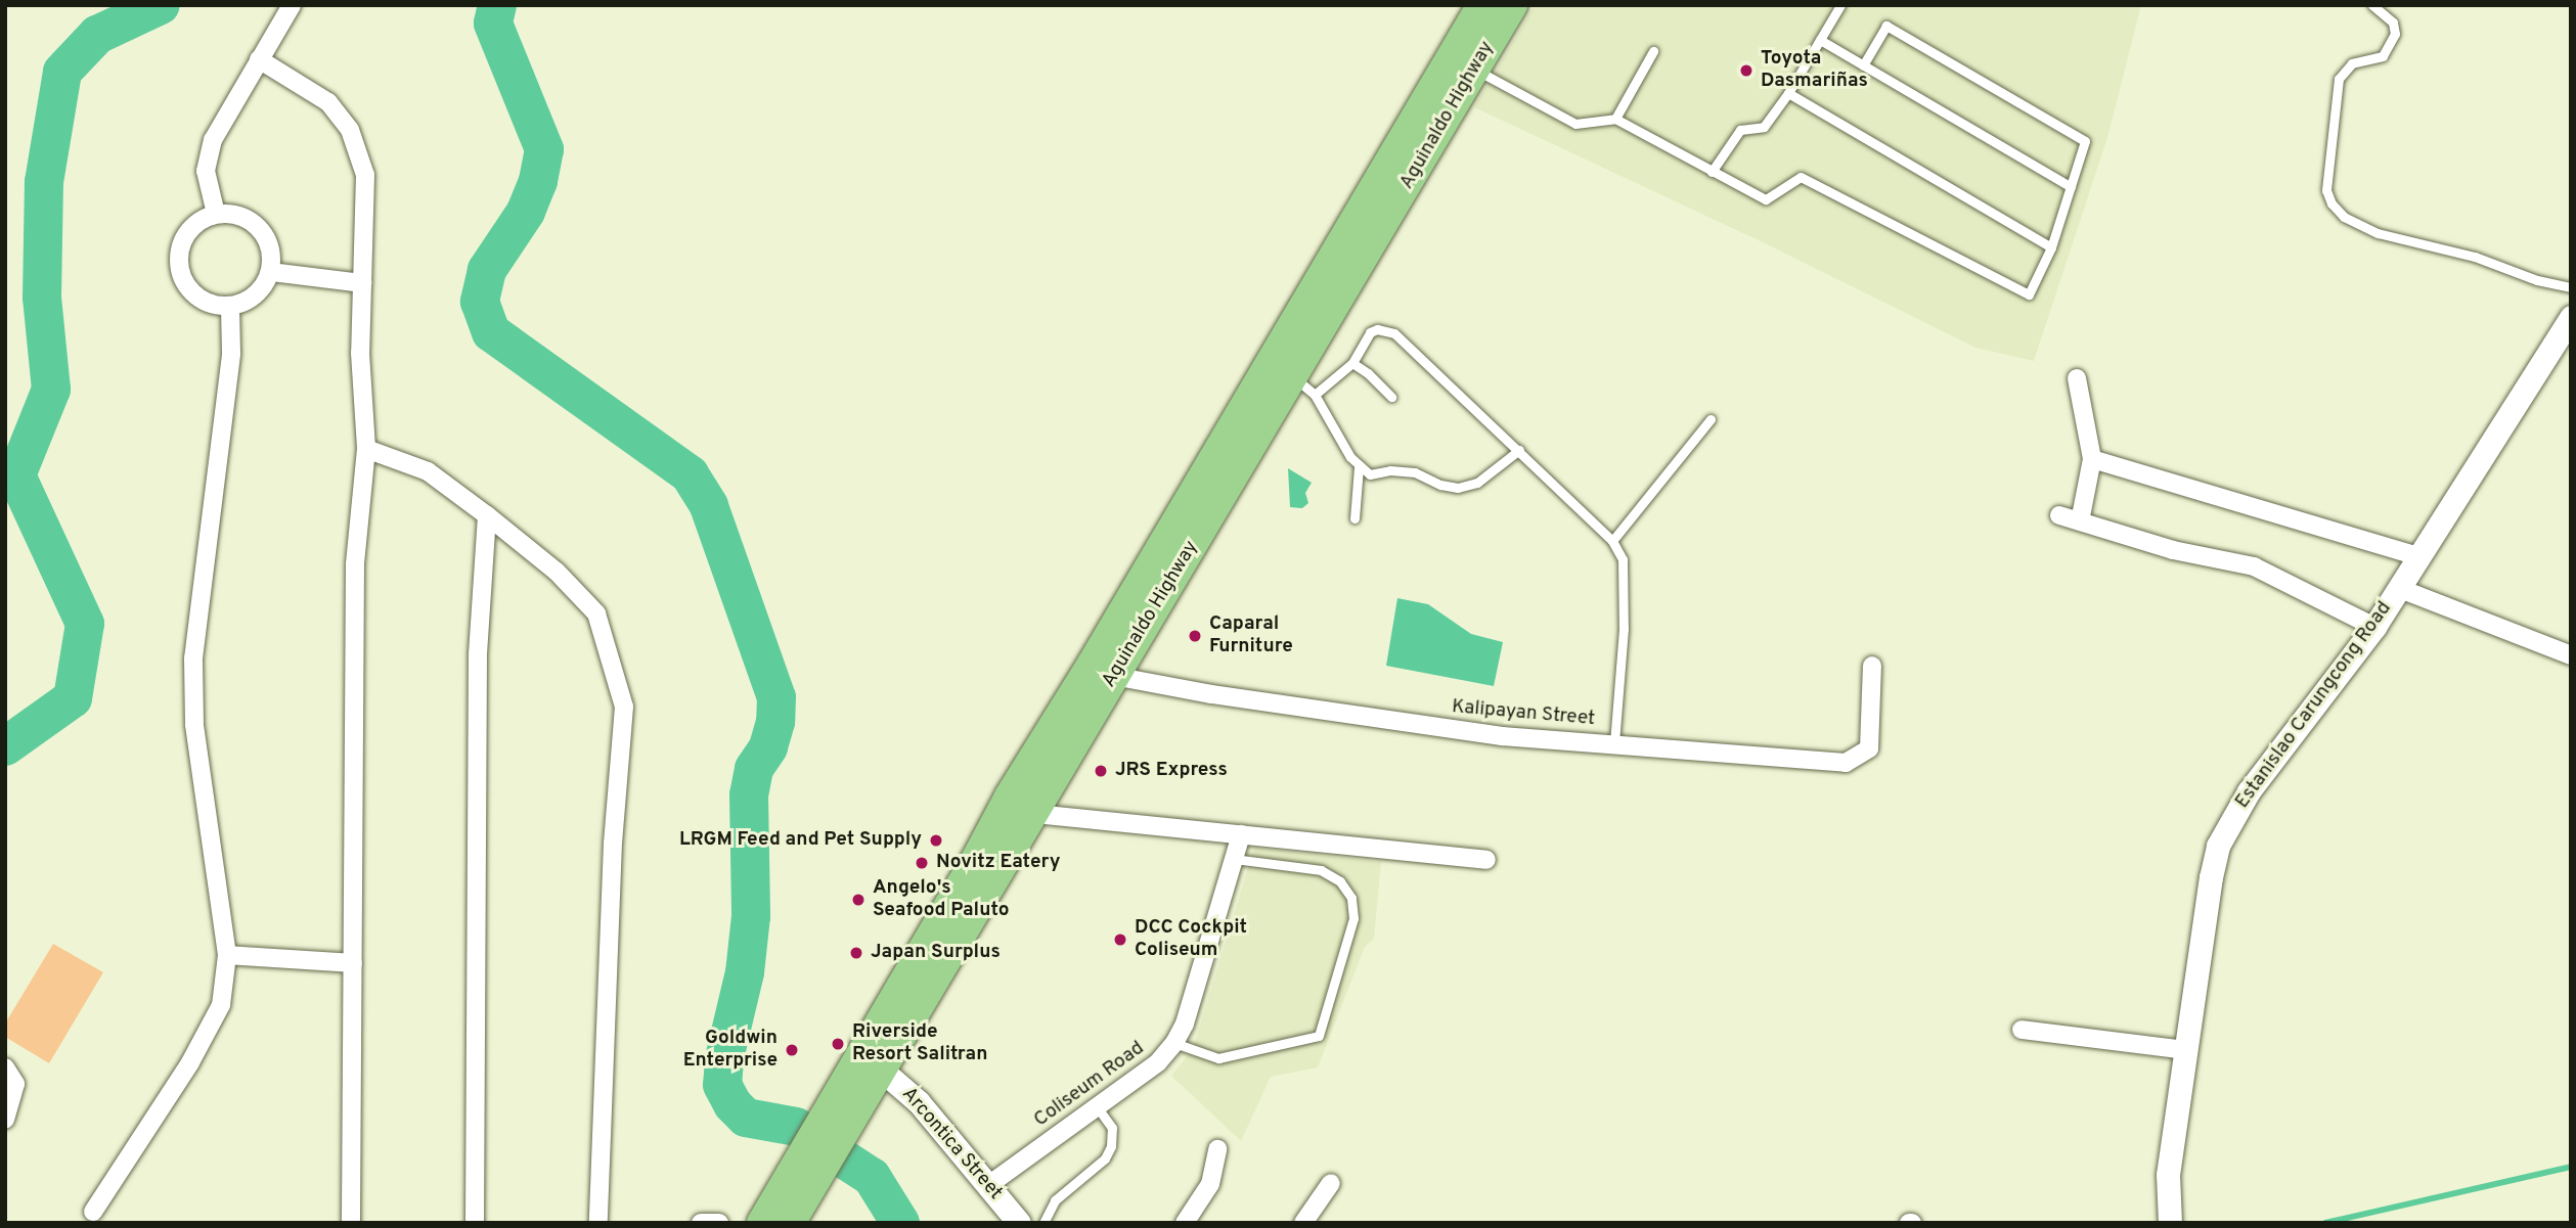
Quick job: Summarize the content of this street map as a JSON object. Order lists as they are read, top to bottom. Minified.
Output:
{"streets":{"highway":["Aguinaldo Highway"],"street":["Estanislao Carungcong Road","Kalipayan Street","Coliseum Road","Arcontica Street"]},"crossings":[["Aguinaldo Highway","Kalipayan Street"],["Aguinaldo Highway","Arcontica Street"],["Coliseum Road","Arcontica Street"]],"places":["Toyota Dasmariñas","Caparal Furniture","JRS Express","LRGM Feed and Pet Supply","Novitz Eatery","Angelo's Seafood Paluto","DCC Cockpit Coliseum","Japan Surplus","Riverside Resort Salitran","Goldwin Enterprise"]}
